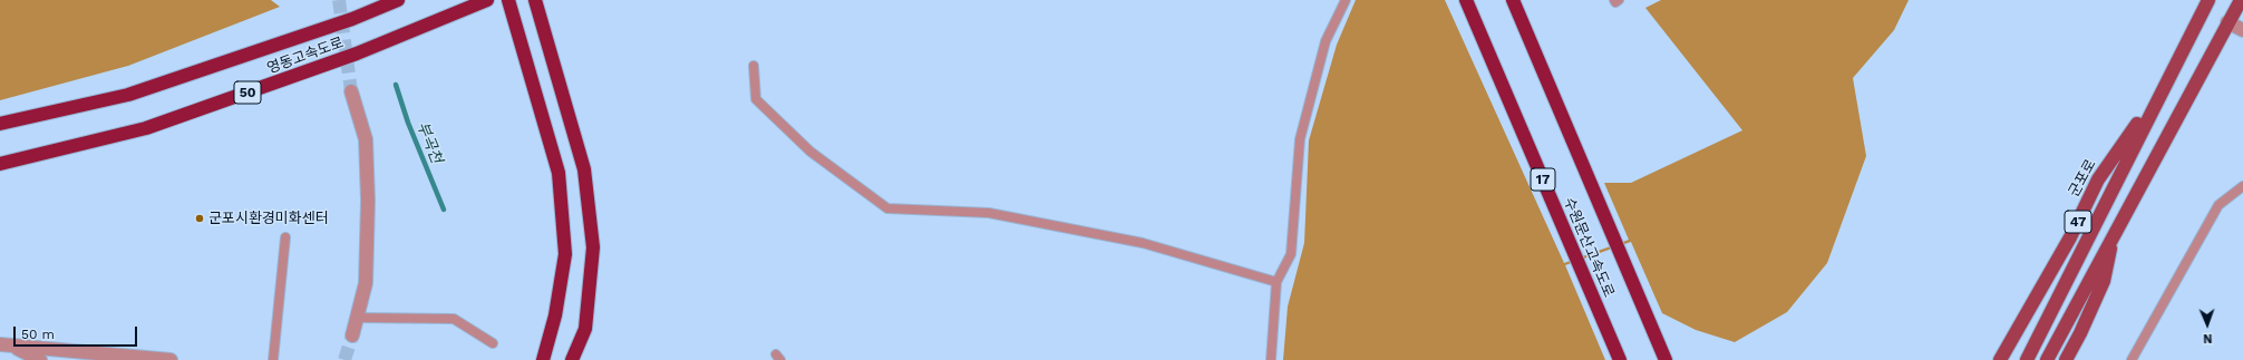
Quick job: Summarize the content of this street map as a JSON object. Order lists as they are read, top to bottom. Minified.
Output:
{"streets":{"highway":["영동고속도로","50","17","수원문산고속도로"],"main road":["군포로","47"]},"water":["부곡천"],"places":["군포시환경미화센터"],"scale_bar":"50 m","north":"bottom"}
